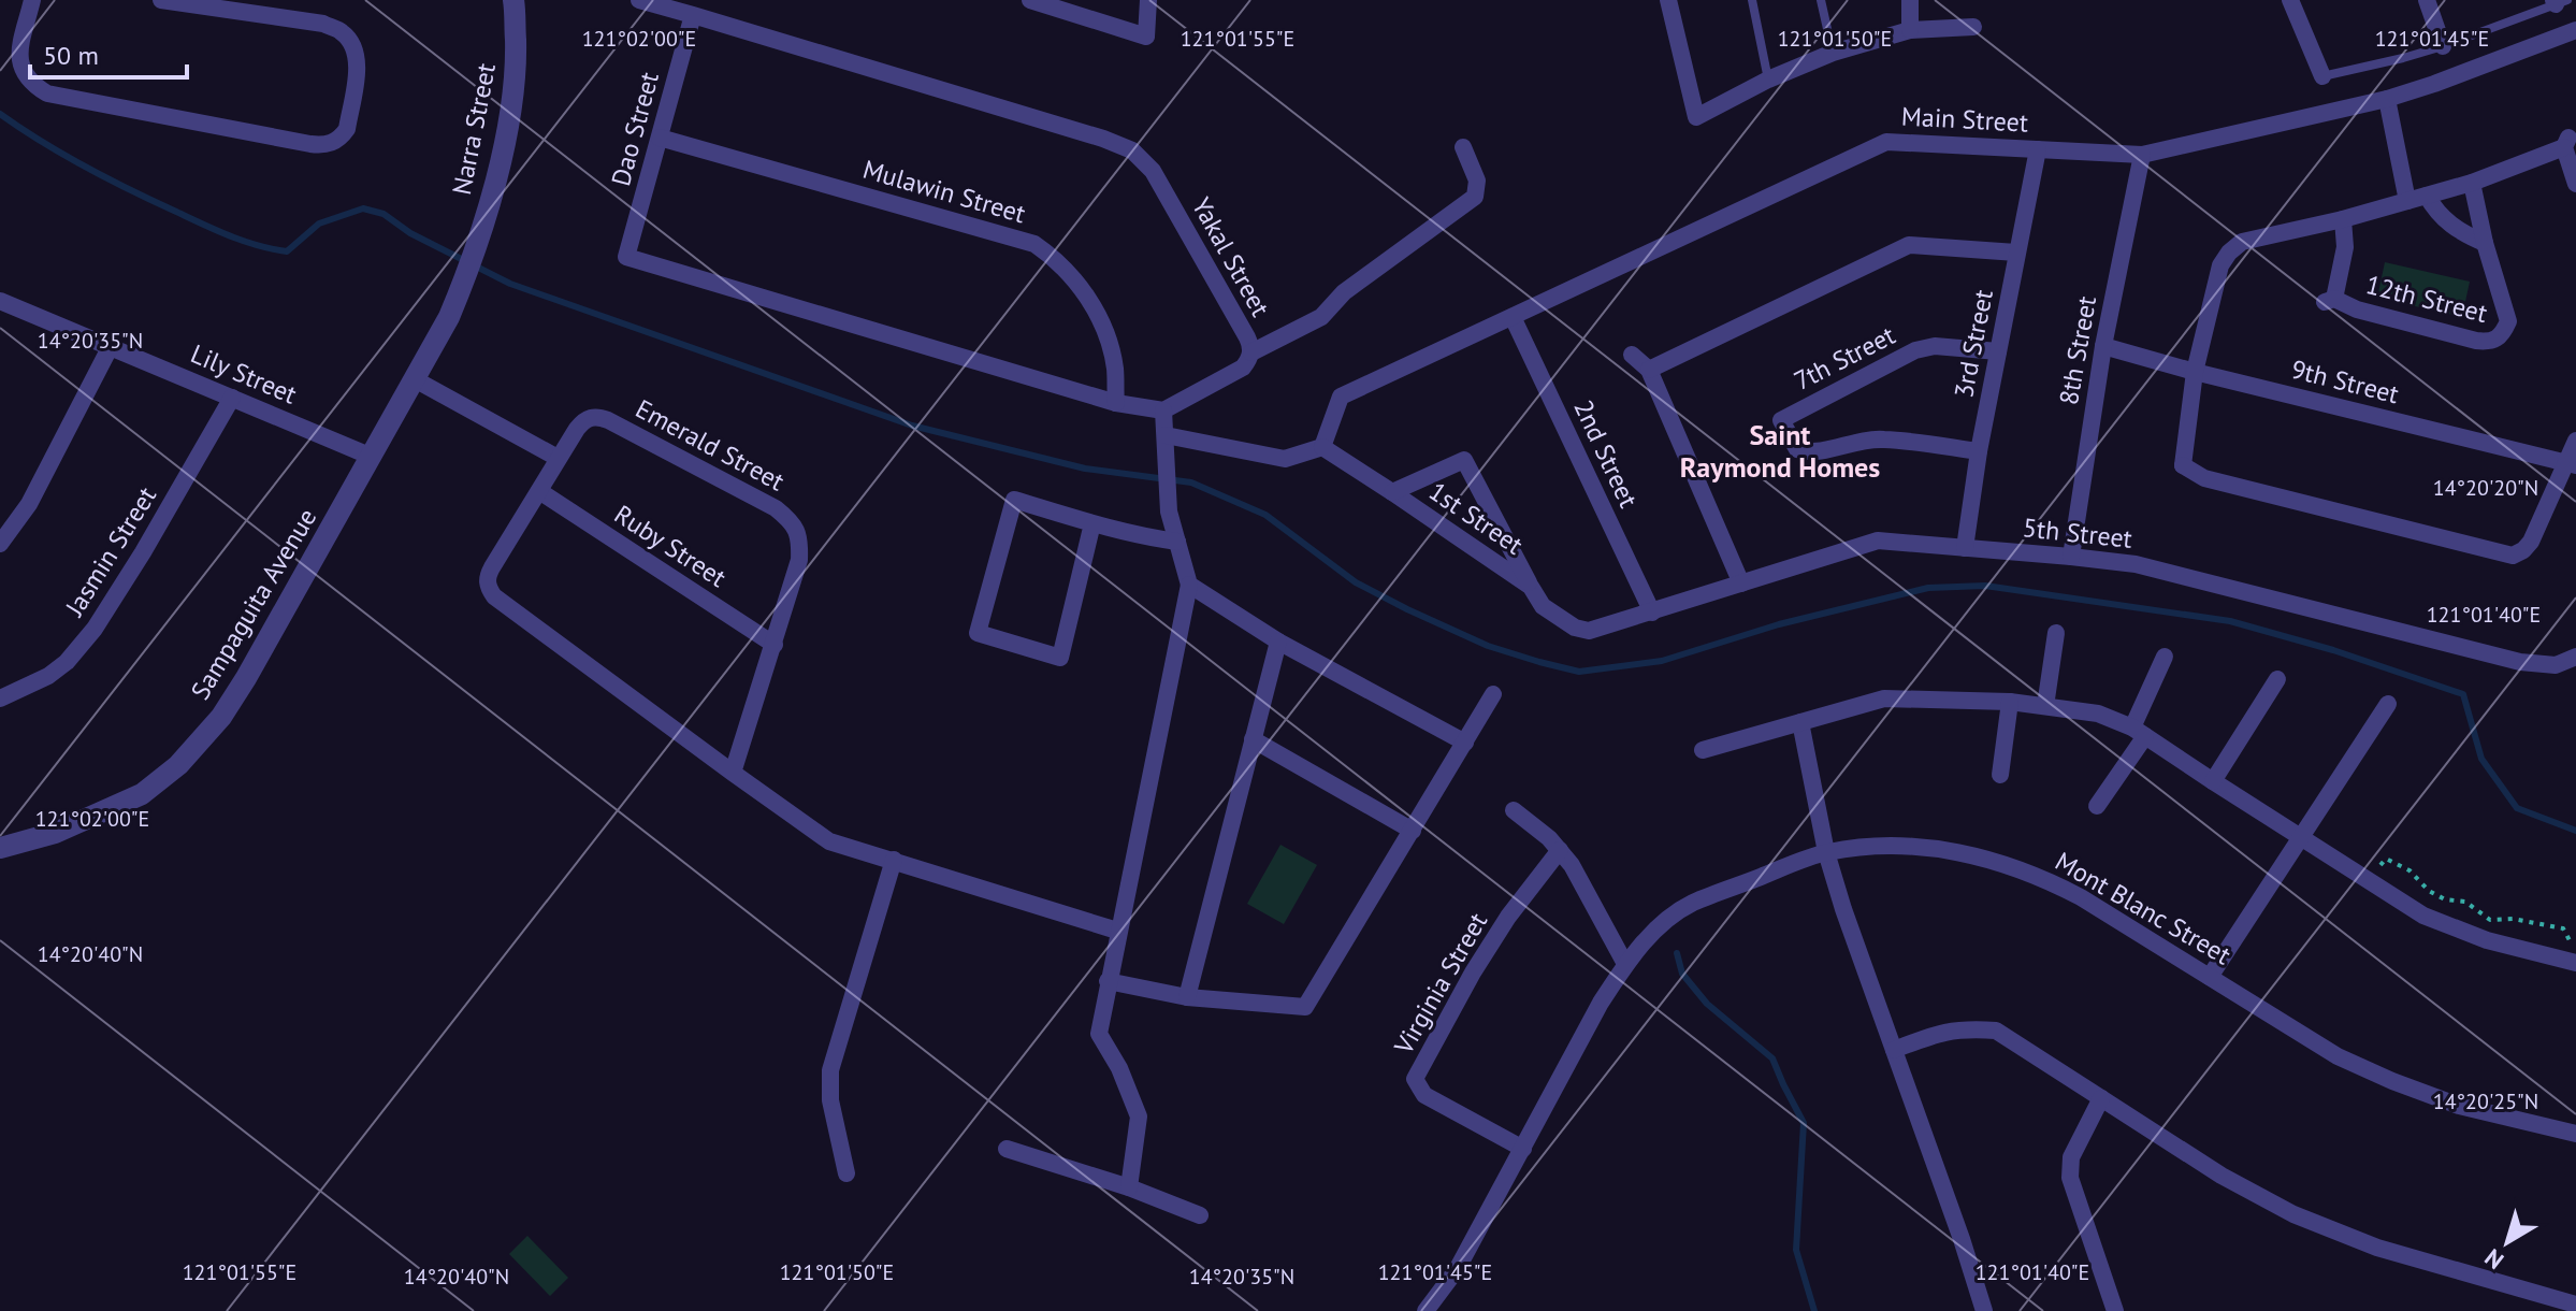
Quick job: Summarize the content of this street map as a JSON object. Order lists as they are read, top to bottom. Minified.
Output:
{"streets":{"street":["Main Street","Narra Street","Dao Street","Mulawin Street","Yakal Street","12th Street","3rd Street","8th Street","7th Street","Lily Street","9th Street","Emerald Street","2nd Street","1st Street","5th Street","Ruby Street","Jasmin Street","Sampaguita Avenue","Mont Blanc Street","Virginia Street"]},"crossings":[["Main Street","3rd Street"],["Main Street","8th Street"],["Main Street","2nd Street"],["Main Street","1st Street"],["Narra Street","Sampaguita Avenue"],["Dao Street","Mulawin Street"],["Dao Street","Yakal Street"],["3rd Street","7th Street"],["3rd Street","5th Street"],["8th Street","9th Street"],["8th Street","5th Street"],["Lily Street","Jasmin Street"],["Lily Street","Sampaguita Avenue"],["Emerald Street","Ruby Street"],["2nd Street","5th Street"],["1st Street","5th Street"],["Mont Blanc Street","Virginia Street"]],"districts":["Saint Raymond Homes"],"scale_bar":"50 m","north":"bottom left","coordinates":["121°02'00\"E","121°01'55\"E","121°01'50\"E","121°01'45\"E","14°20'35\"N","14°20'20\"N","121°01'40\"E","14°20'40\"N","14°20'25\"N"]}
